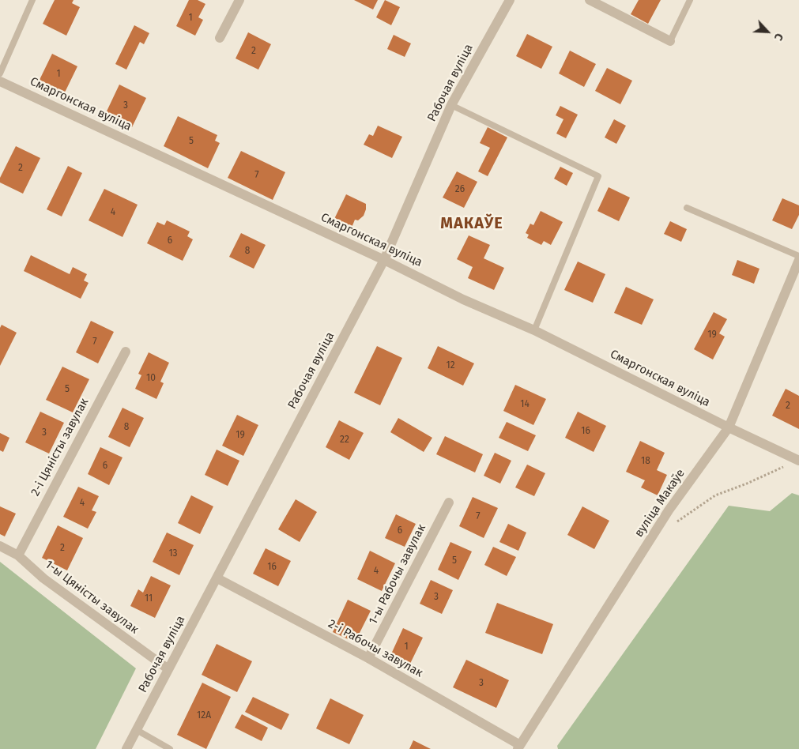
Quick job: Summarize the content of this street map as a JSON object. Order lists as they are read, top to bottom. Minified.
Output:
{"streets":{"street":["Рабочая вуліца","Смаргонская вуліца","2-і Цяністы завулак","вуліца Макаўе","1-ы Рабочы завулак","1-ы Цяністы завулак","2-і Рабочы завулак"]},"crossings":[["Рабочая вуліца","Смаргонская вуліца"],["Рабочая вуліца","1-ы Цяністы завулак"],["Рабочая вуліца","2-і Рабочы завулак"],["Смаргонская вуліца","вуліца Макаўе"],["2-і Цяністы завулак","1-ы Цяністы завулак"],["вуліца Макаўе","2-і Рабочы завулак"],["1-ы Рабочы завулак","2-і Рабочы завулак"]],"districts":["МАКАЎЕ"],"house_numbers":["1","2","1","3","5","2","7","26","4","6","8","19","7","12","10","5","14","2","8","16","3","19","22","18","6","4","7","6","2","13","5","16","4","3","11","1","3","12А"],"north":"bottom right"}
